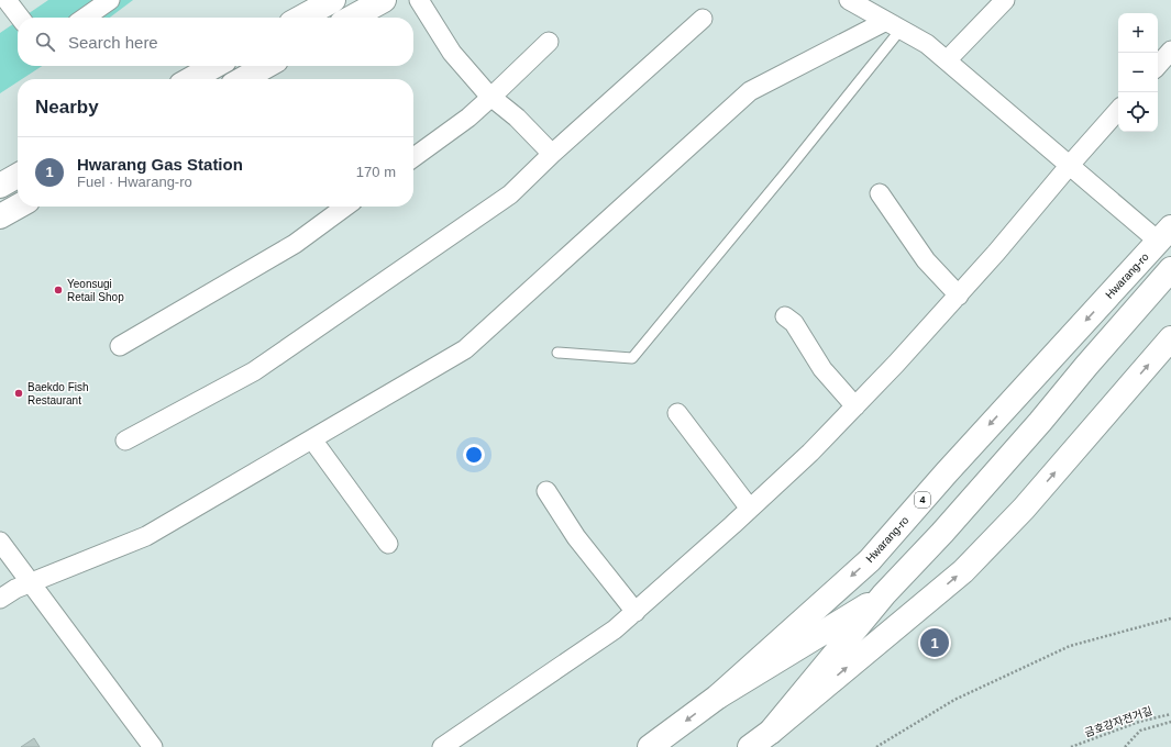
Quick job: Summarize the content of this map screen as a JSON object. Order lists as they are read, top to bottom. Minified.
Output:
{"streets":{"main road":["Hwarang-ro","4"],"path":["금호강자전거길"]},"places":["Yeonsugi Retail Shop","Baekdo Fish Restaurant"],"page":{"map_buttons":["+","−"],"search":"Search here","heading":"Nearby","list":[{"mark":"1","name":"Hwarang Gas Station","note":"Fuel · Hwarang-ro","value":"170 m"}],"pins":"1"}}
